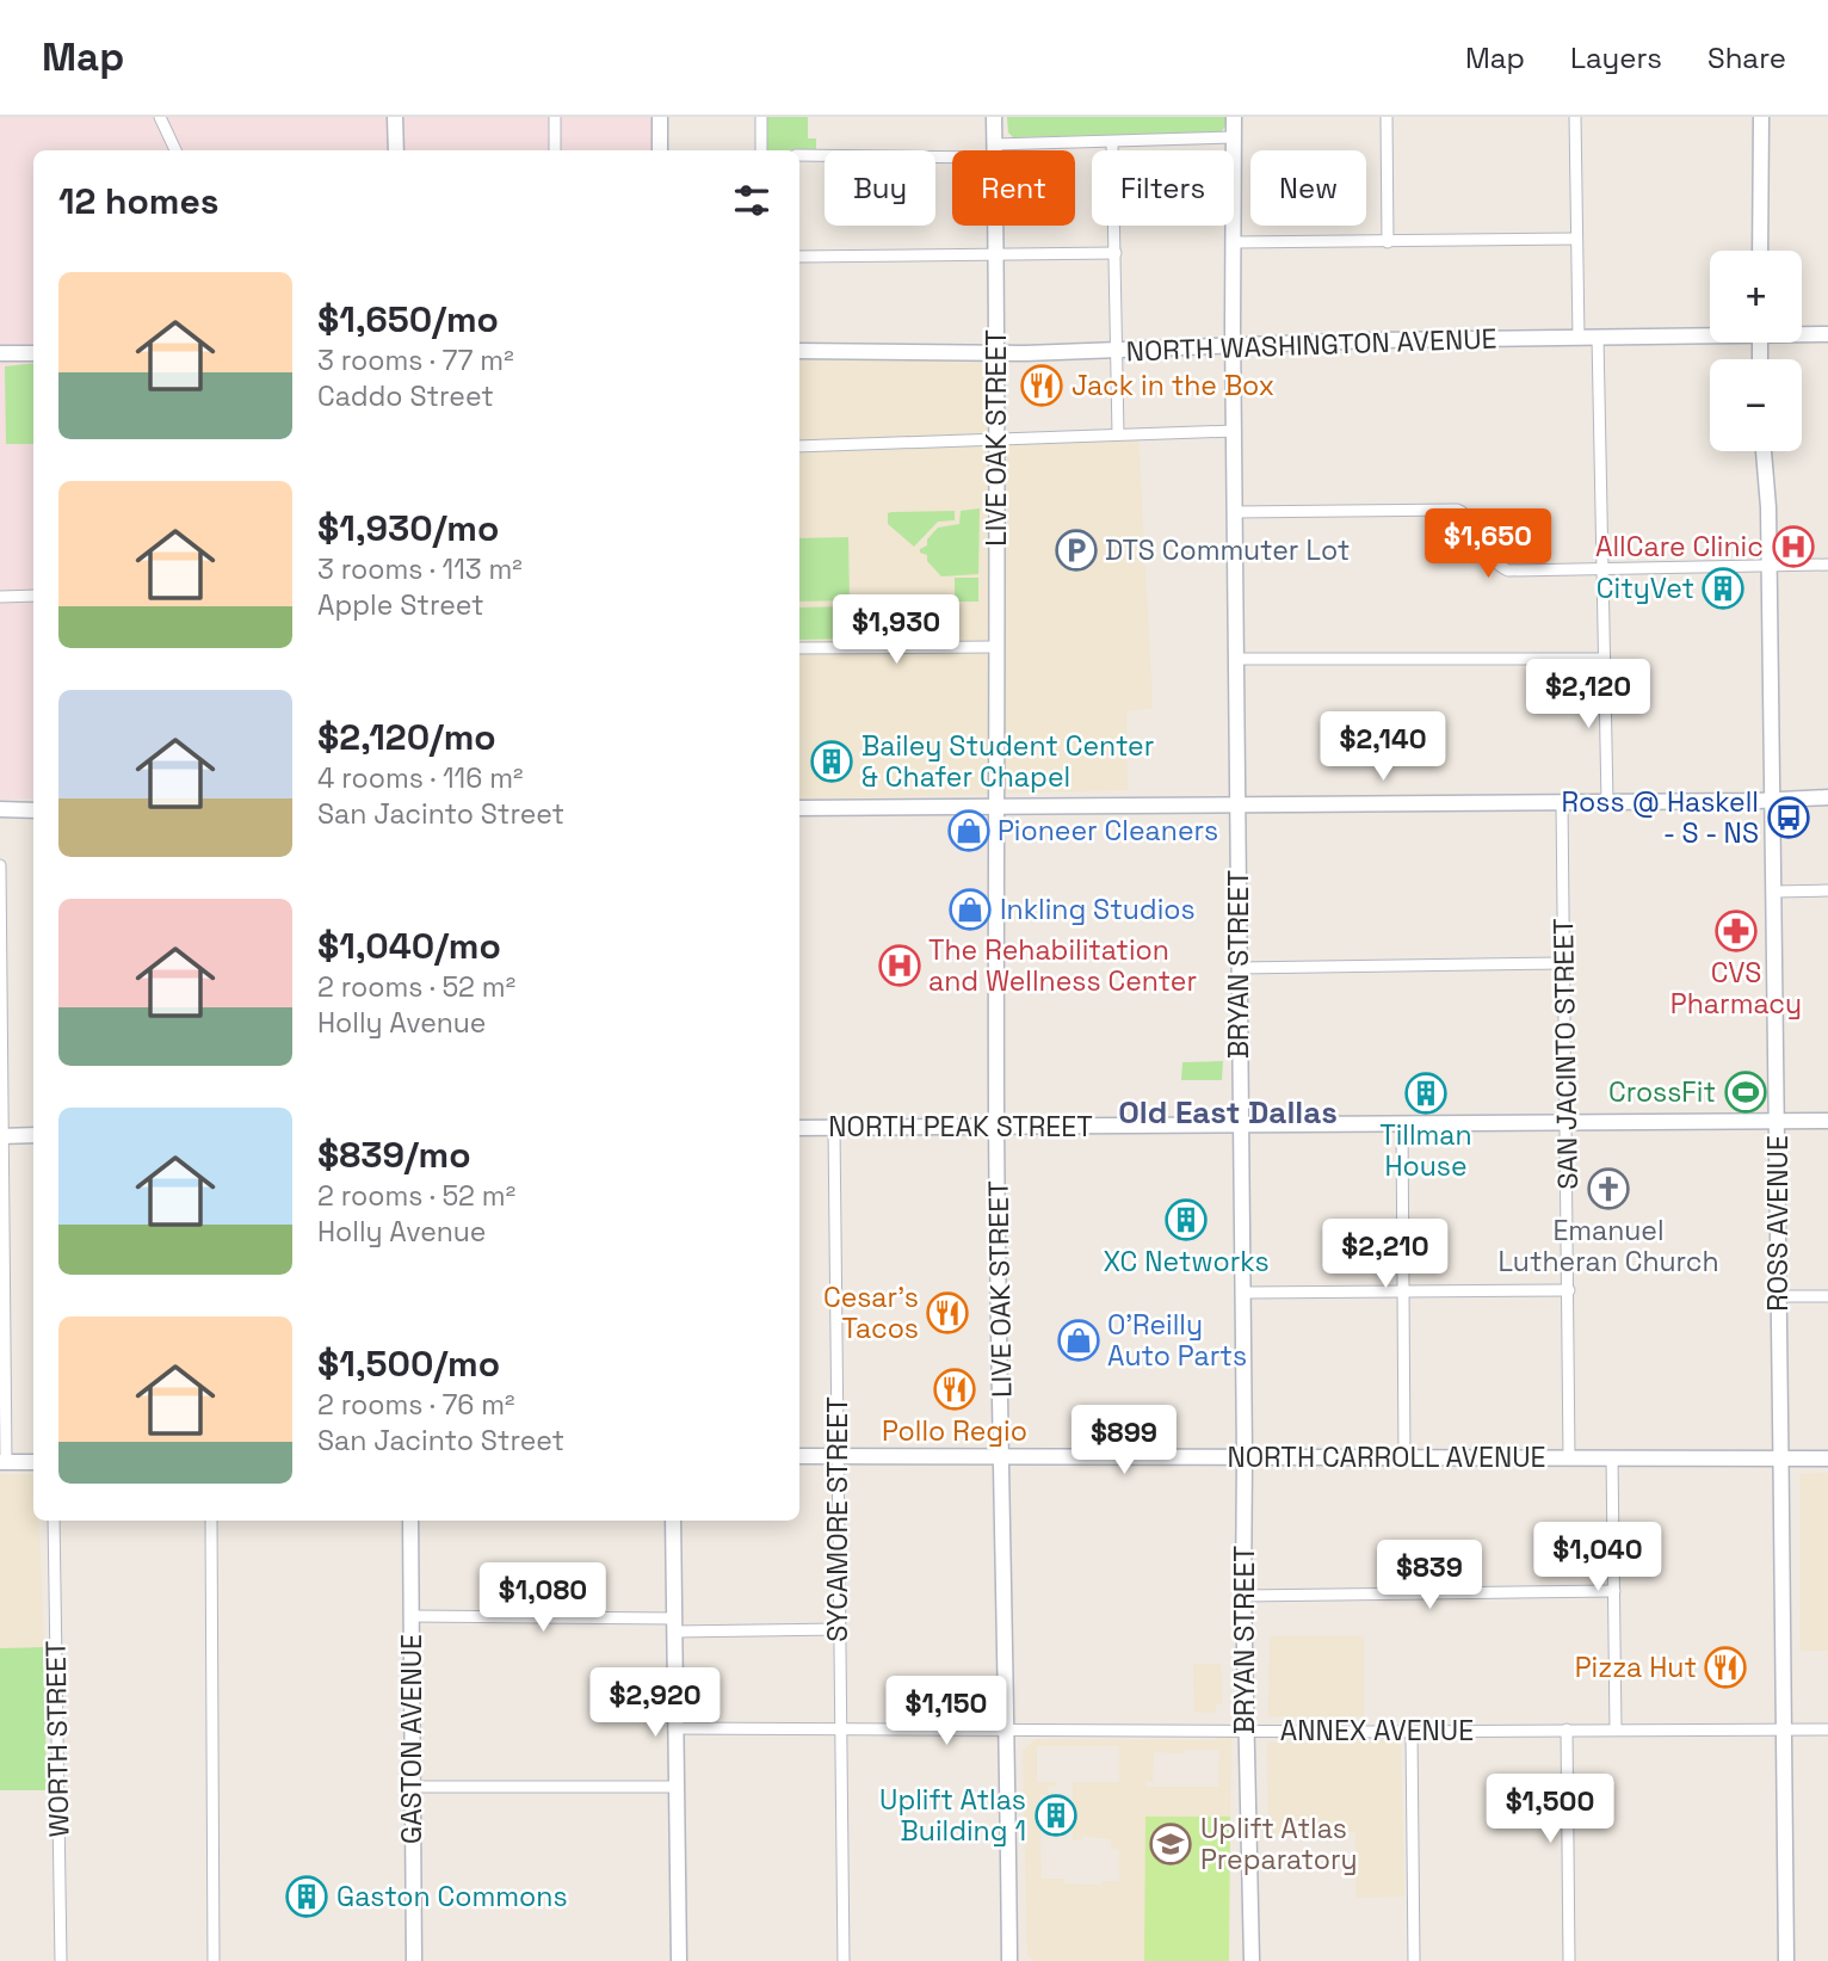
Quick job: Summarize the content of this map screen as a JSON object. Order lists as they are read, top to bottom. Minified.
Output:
{"streets":{"street":["NORTH WASHINGTON AVENUE","LIVE OAK STREET","BRYAN STREET","SAN JACINTO STREET","NORTH PEAK STREET","ROSS AVENUE","NORTH CARROLL AVENUE","SYCAMORE STREET","ANNEX AVENUE","WORTH STREET","GASTON AVENUE"]},"crossings":[["NORTH WASHINGTON AVENUE","LIVE OAK STREET"],["NORTH WASHINGTON AVENUE","BRYAN STREET"],["LIVE OAK STREET","NORTH PEAK STREET"],["LIVE OAK STREET","NORTH CARROLL AVENUE"],["LIVE OAK STREET","ANNEX AVENUE"],["BRYAN STREET","NORTH PEAK STREET"],["BRYAN STREET","NORTH CARROLL AVENUE"],["BRYAN STREET","ANNEX AVENUE"],["SAN JACINTO STREET","NORTH PEAK STREET"],["SAN JACINTO STREET","NORTH CARROLL AVENUE"],["NORTH PEAK STREET","ROSS AVENUE"],["NORTH PEAK STREET","SYCAMORE STREET"],["ROSS AVENUE","NORTH CARROLL AVENUE"],["ROSS AVENUE","ANNEX AVENUE"],["NORTH CARROLL AVENUE","SYCAMORE STREET"],["SYCAMORE STREET","ANNEX AVENUE"]],"districts":["Old East Dallas"],"places":{"restaurant":["Jack in the Box","Cesar's Tacos","Pollo Regio","Pizza Hut"],"hospital":["AllCare Clinic","The Rehabilitation and Wellness Center"],"parking":["DTS Commuter Lot"],"building":["CityVet","Bailey Student Center & Chafer Chapel","Tillman House","XC Networks","Uplift Atlas Building 1","Gaston Commons"],"bus stop":["Ross @ Haskell - S - NS"],"shop":["Pioneer Cleaners","Inkling Studios","O'Reilly Auto Parts"],"pharmacy":["CVS Pharmacy"],"sports":["CrossFit"],"church":["Emanuel Lutheran Church"],"school or university":["Uplift Atlas Preparatory"]},"page":{"header":"Map","nav":["Map","Layers","Share"],"chip":["Buy","Rent","Filters","New"],"heading":"12 homes","map_buttons":["+","−"],"list":[{"name":"$1,650/mo","note":"3 rooms · 77 m² · Caddo Street"},{"name":"$1,930/mo","note":"3 rooms · 113 m² · Apple Street"},{"name":"$2,120/mo","note":"4 rooms · 116 m² · San Jacinto Street"},{"name":"$1,040/mo","note":"2 rooms · 52 m² · Holly Avenue"},{"name":"$839/mo","note":"2 rooms · 52 m² · Holly Avenue"},{"name":"$1,500/mo","note":"2 rooms · 76 m² · San Jacinto Street"}],"price":["$1,650","$1,930","$2,120","$2,140","$2,210","$899","$1,040","$839","$1,080","$2,920","$1,150","$1,500"]}}
